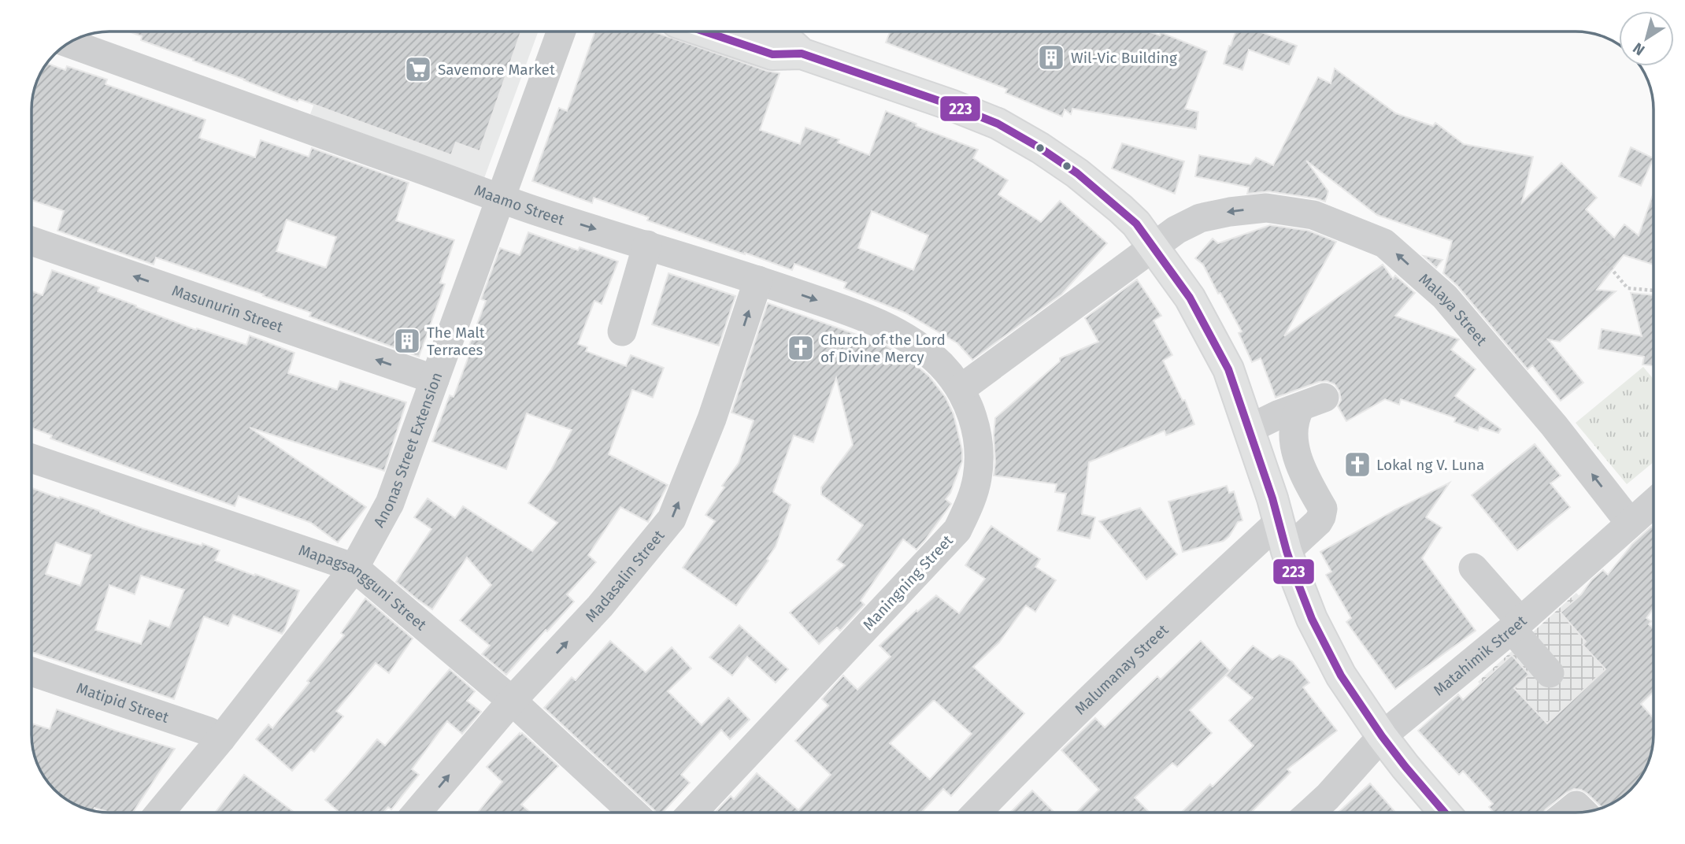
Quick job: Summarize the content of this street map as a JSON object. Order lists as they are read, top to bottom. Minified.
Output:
{"streets":{"street":["Maamo Street","Masunurin Street","Malaya Street","Anonas Street Extension","Madasalin Street","Maningning Street","Mapagsangguni Street","Matahimik Street","Malumanay Street","Matipid Street"]},"crossings":[["Maamo Street","Anonas Street Extension"],["Maamo Street","Madasalin Street"],["Maamo Street","Maningning Street"],["Masunurin Street","Anonas Street Extension"],["Malaya Street","Matahimik Street"],["Anonas Street Extension","Mapagsangguni Street"],["Anonas Street Extension","Matipid Street"],["Madasalin Street","Mapagsangguni Street"]],"one_way":["Maamo Street","Masunurin Street","Malaya Street","Madasalin Street"],"places":{"building":["Wil-Vic Building","The Malt Terraces"],"supermarket":["Savemore Market"],"church":["Church of the Lord of Divine Mercy","Lokal ng V. Luna"]},"lines":["transit line 223"],"north":"bottom left"}
